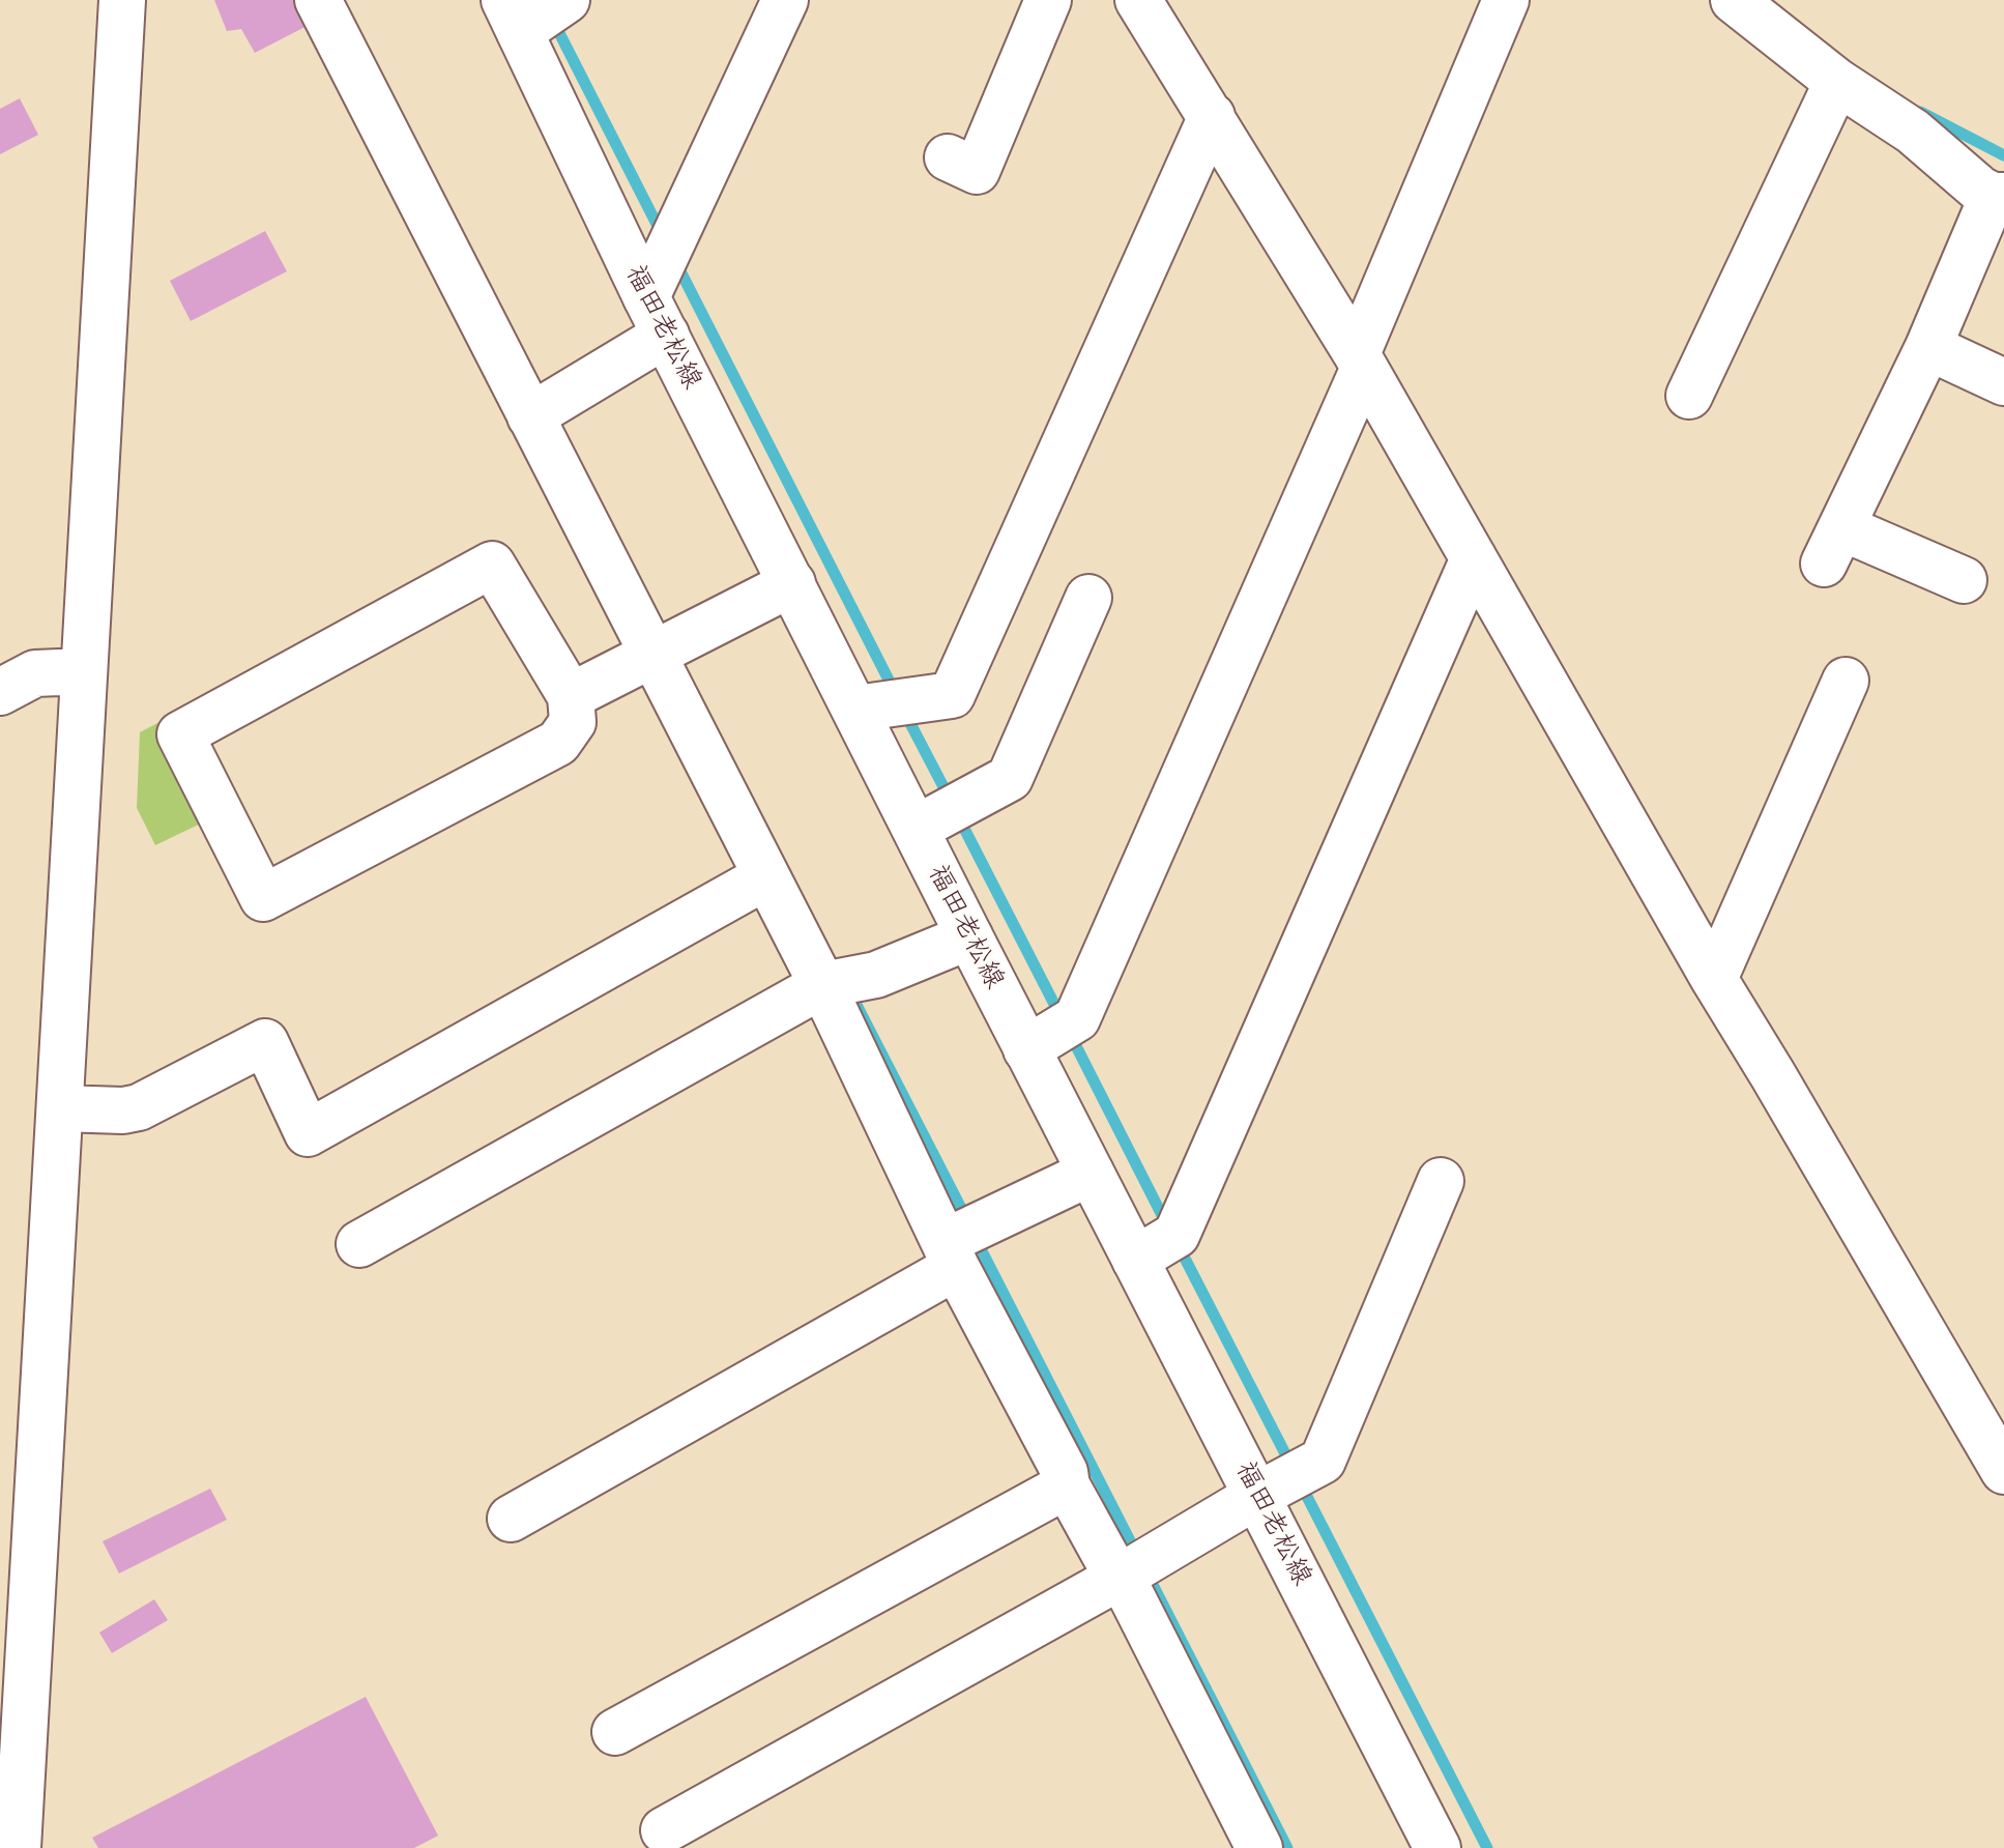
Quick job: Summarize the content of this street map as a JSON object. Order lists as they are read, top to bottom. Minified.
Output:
{"streets":{"street":["福田老松線"]}}
